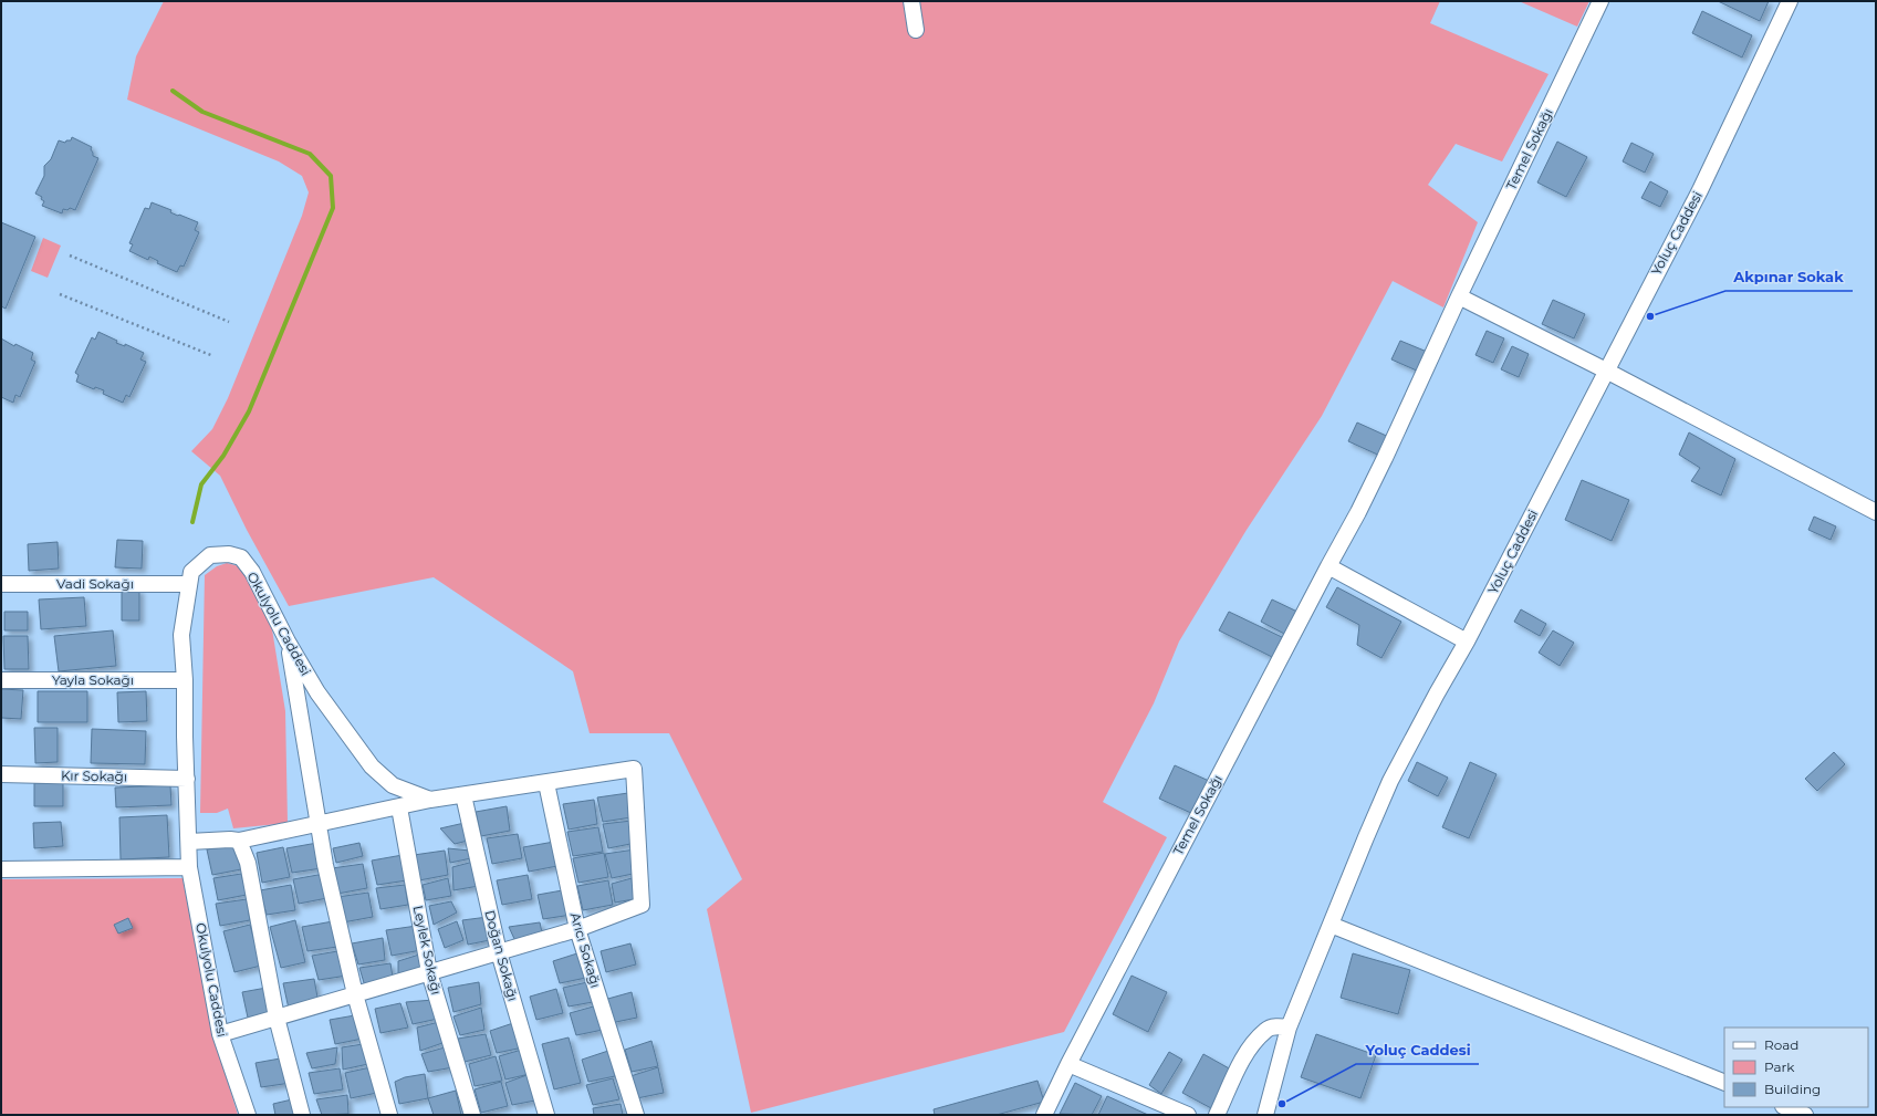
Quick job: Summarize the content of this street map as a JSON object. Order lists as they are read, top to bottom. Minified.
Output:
{"streets":{"street":["Temel Sokağı","Yoluç Caddesi","Vadi Sokağı","Okulyolu Caddesi","Yayla Sokağı","Kır Sokağı","Leylek Sokağı","Arıcı Sokağı","Doğan Sokağı"]},"crossings":[["Vadi Sokağı","Okulyolu Caddesi"],["Okulyolu Caddesi","Yayla Sokağı"],["Okulyolu Caddesi","Kır Sokağı"],["Okulyolu Caddesi","Arıcı Sokağı"],["Okulyolu Caddesi","Doğan Sokağı"]],"places":["Akpınar Sokak","Yoluç Caddesi"],"legend":["Road","Park","Building"]}
